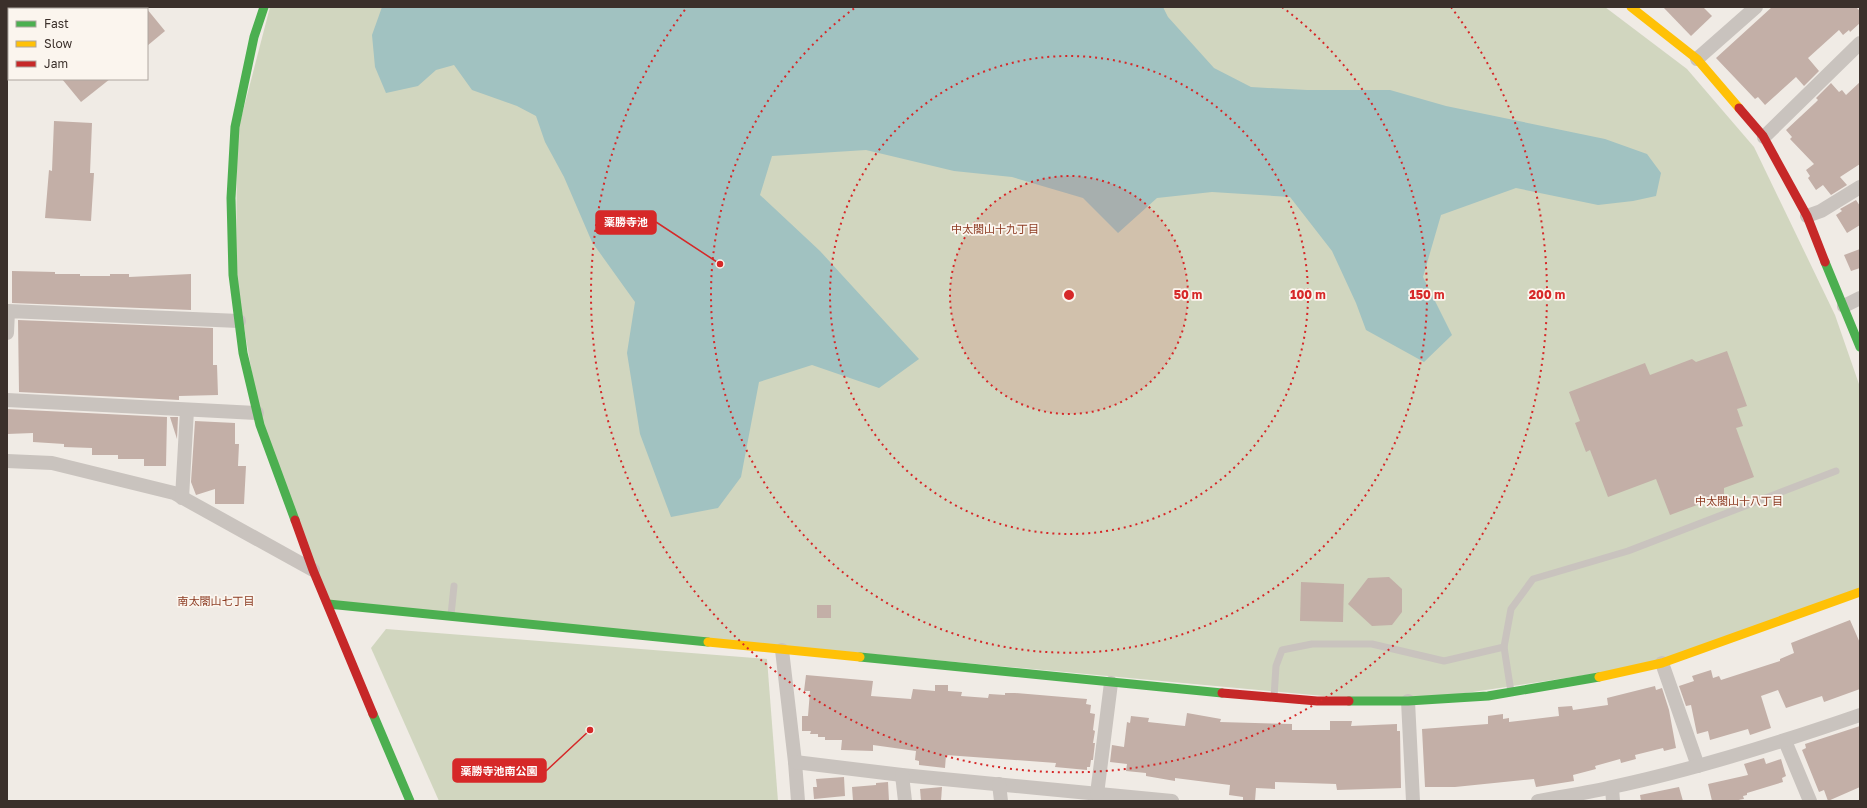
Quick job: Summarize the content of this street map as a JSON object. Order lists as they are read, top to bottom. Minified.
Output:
{"districts":["中太閤山十九丁目","中太閤山十八丁目","南太閤山七丁目"],"places":["薬勝寺池","薬勝寺池南公園"],"legend":["Fast","Slow","Jam"],"rings":["50 m","100 m","150 m","200 m"]}
